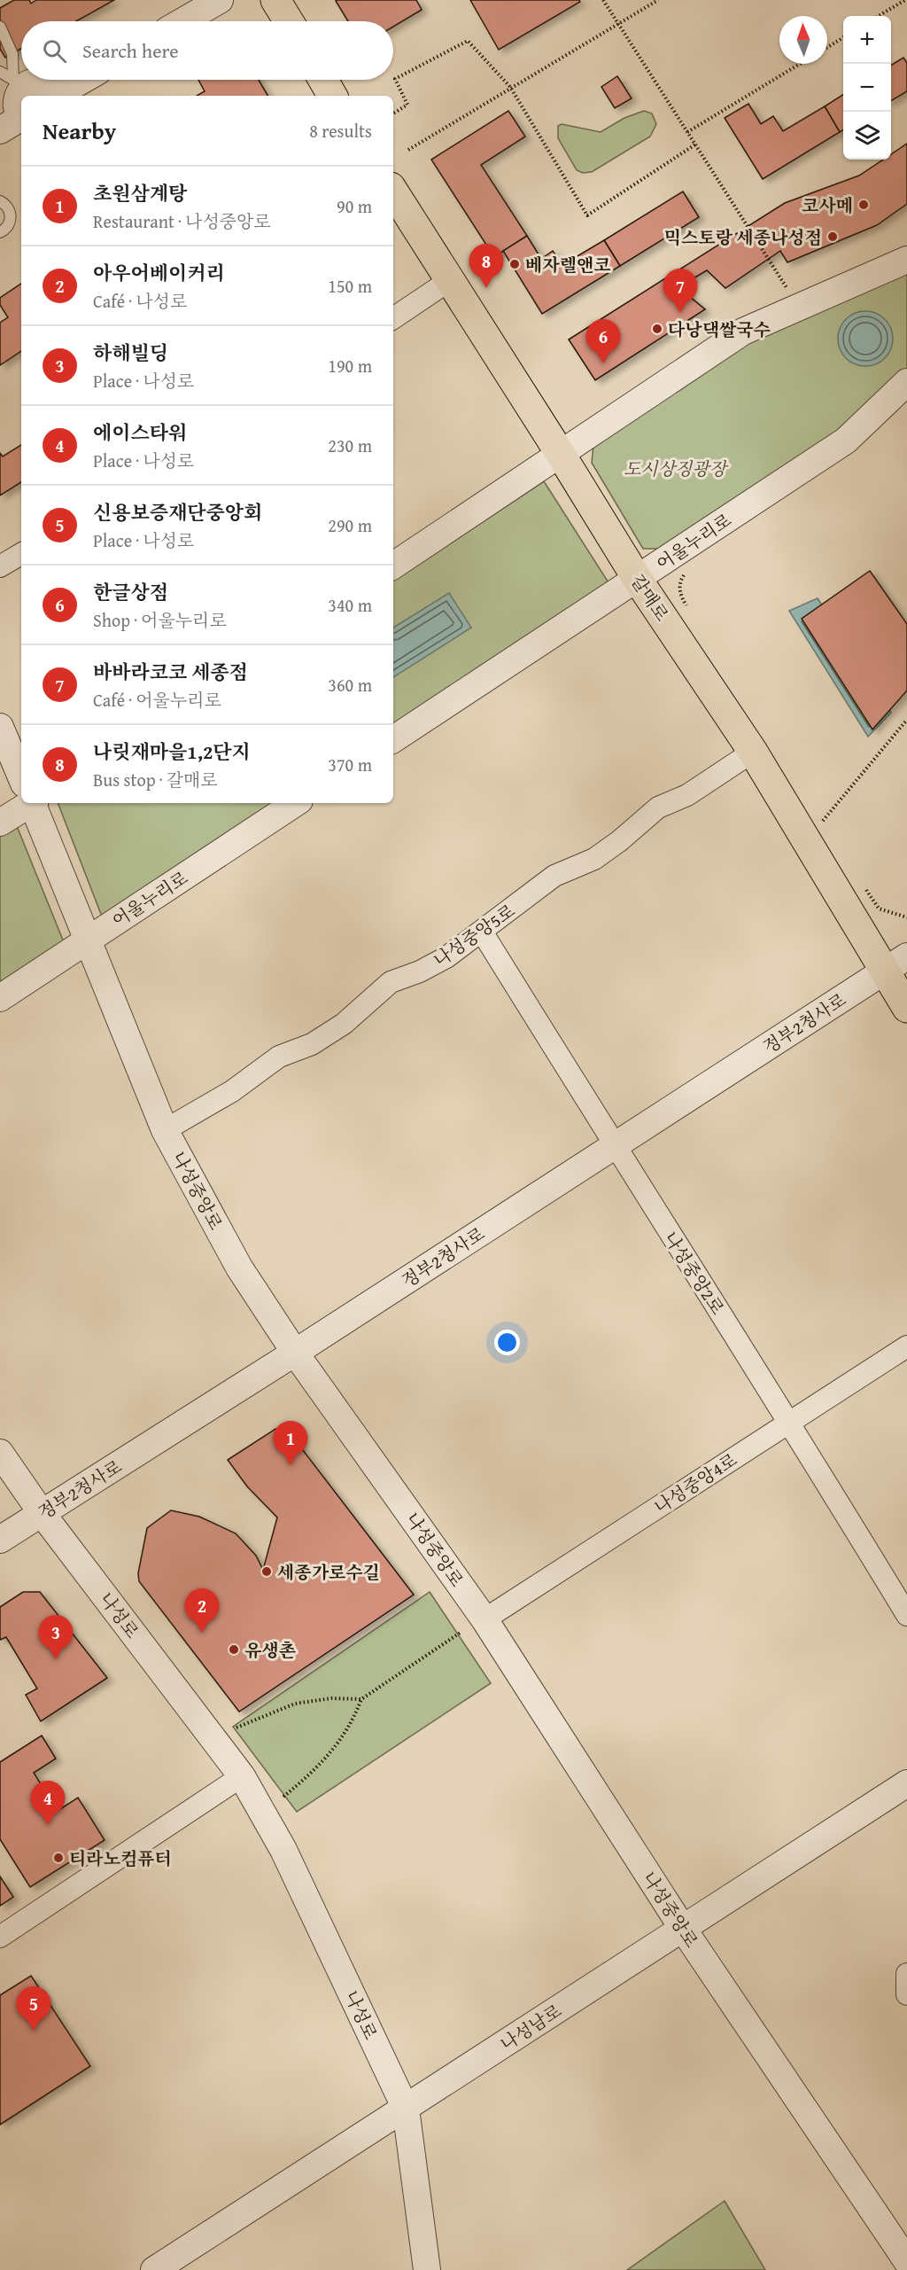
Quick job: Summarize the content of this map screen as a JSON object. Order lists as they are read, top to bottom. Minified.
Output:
{"streets":{"main road":["갈매로"],"street":["어울누리로","나성중앙5로","정부2청사로","나성중앙로","나성중앙2로","나성중앙4로","나성로","나성남로"]},"crossings":[["어울누리로","갈매로"],["어울누리로","나성중앙로"],["갈매로","나성중앙5로"],["갈매로","정부2청사로"],["나성중앙5로","나성중앙로"],["나성중앙5로","나성중앙2로"],["정부2청사로","나성중앙로"],["정부2청사로","나성중앙2로"],["정부2청사로","나성로"],["나성중앙로","나성중앙4로"],["나성중앙로","나성남로"],["나성중앙2로","나성중앙4로"],["나성로","나성남로"]],"parks":["도시상징광장"],"places":["코사메","믹스토랑 세종나성점","베자렐앤코","다낭댁쌀국수","세종가로수길","유생촌","티라노컴퓨터"],"north":"top","page":{"map_buttons":["+","−"],"search":"Search here","heading":["Nearby","8 results"],"list":[{"mark":"1","name":"초원삼계탕","note":"Restaurant · 나성중앙로","value":"90 m"},{"mark":"2","name":"아우어베이커리","note":"Café · 나성로","value":"150 m"},{"mark":"3","name":"하해빌딩","note":"Place · 나성로","value":"190 m"},{"mark":"4","name":"에이스타워","note":"Place · 나성로","value":"230 m"},{"mark":"5","name":"신용보증재단중앙회","note":"Place · 나성로","value":"290 m"},{"mark":"6","name":"한글상점","note":"Shop · 어울누리로","value":"340 m"},{"mark":"7","name":"바바라코코 세종점","note":"Café · 어울누리로","value":"360 m"},{"mark":"8","name":"나릿재마을1,2단지","note":"Bus stop · 갈매로","value":"370 m"}],"pins":["8","7","6","1","2","3","4","5"]}}
